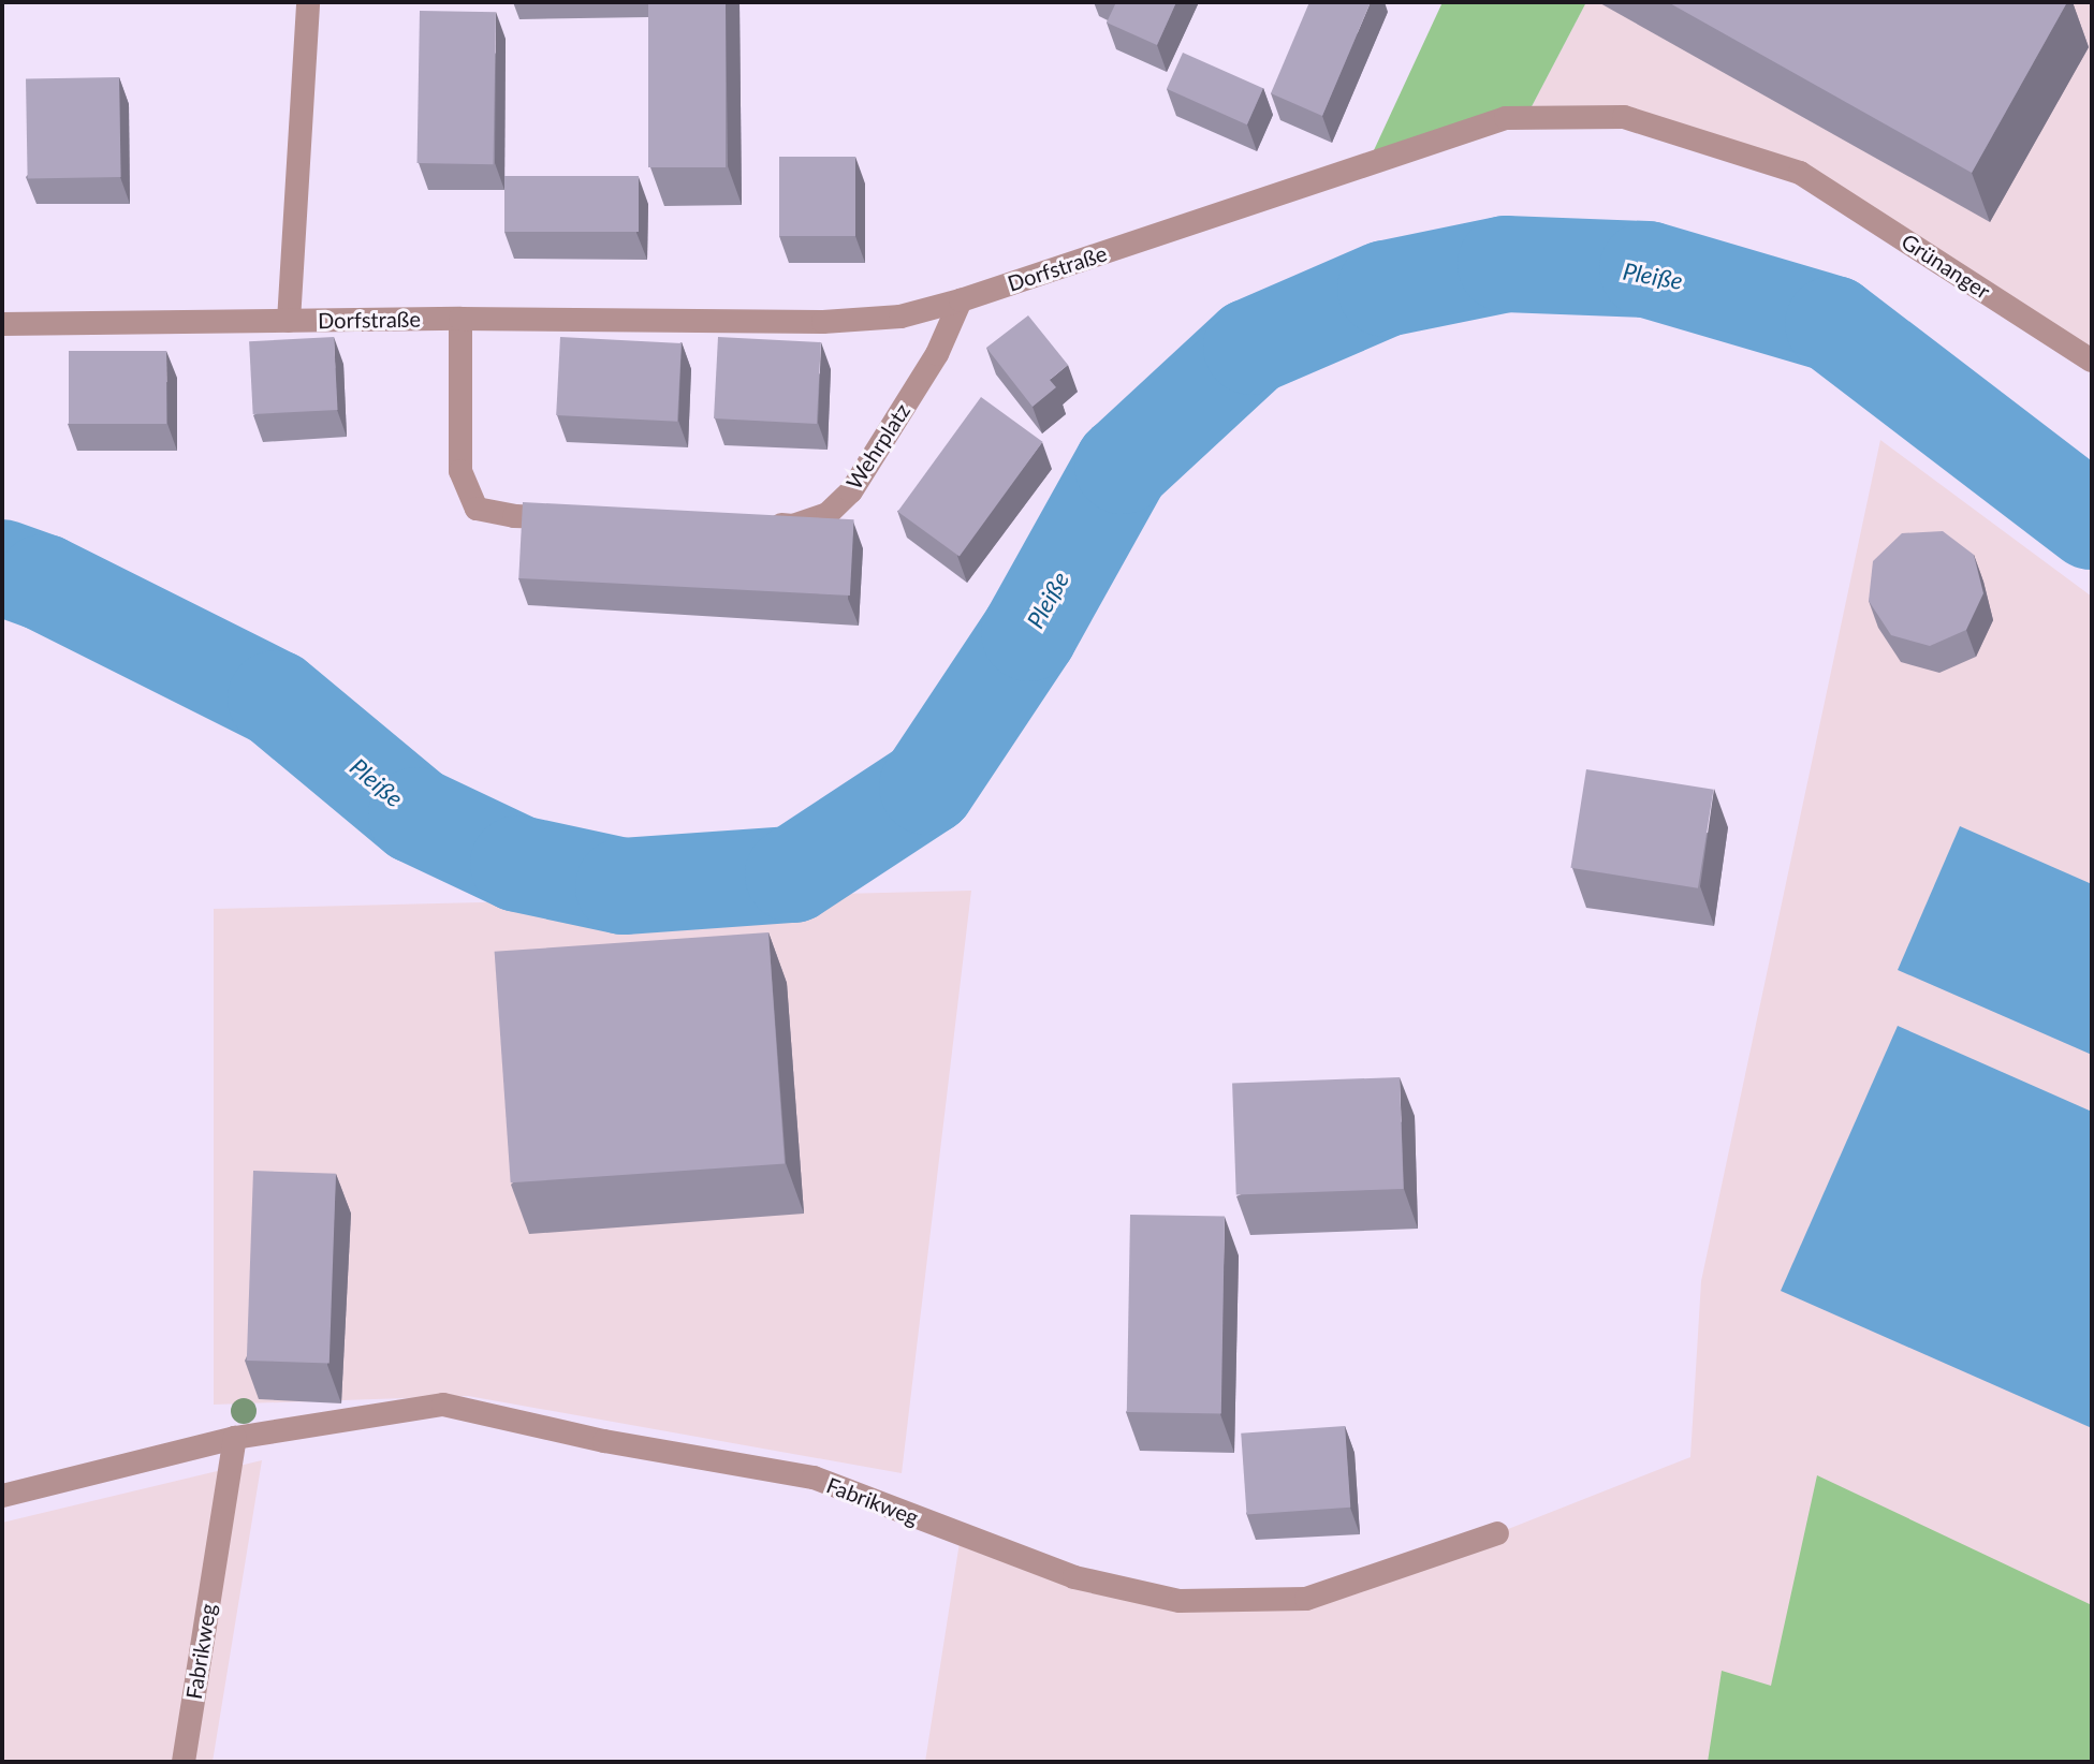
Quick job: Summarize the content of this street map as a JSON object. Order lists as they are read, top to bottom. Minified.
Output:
{"streets":{"street":["Grünanger","Dorfstraße","Wehrplatz","Fabrikweg"]},"crossings":[["Grünanger","Dorfstraße"],["Dorfstraße","Wehrplatz"]],"water":["Pleiße"]}
